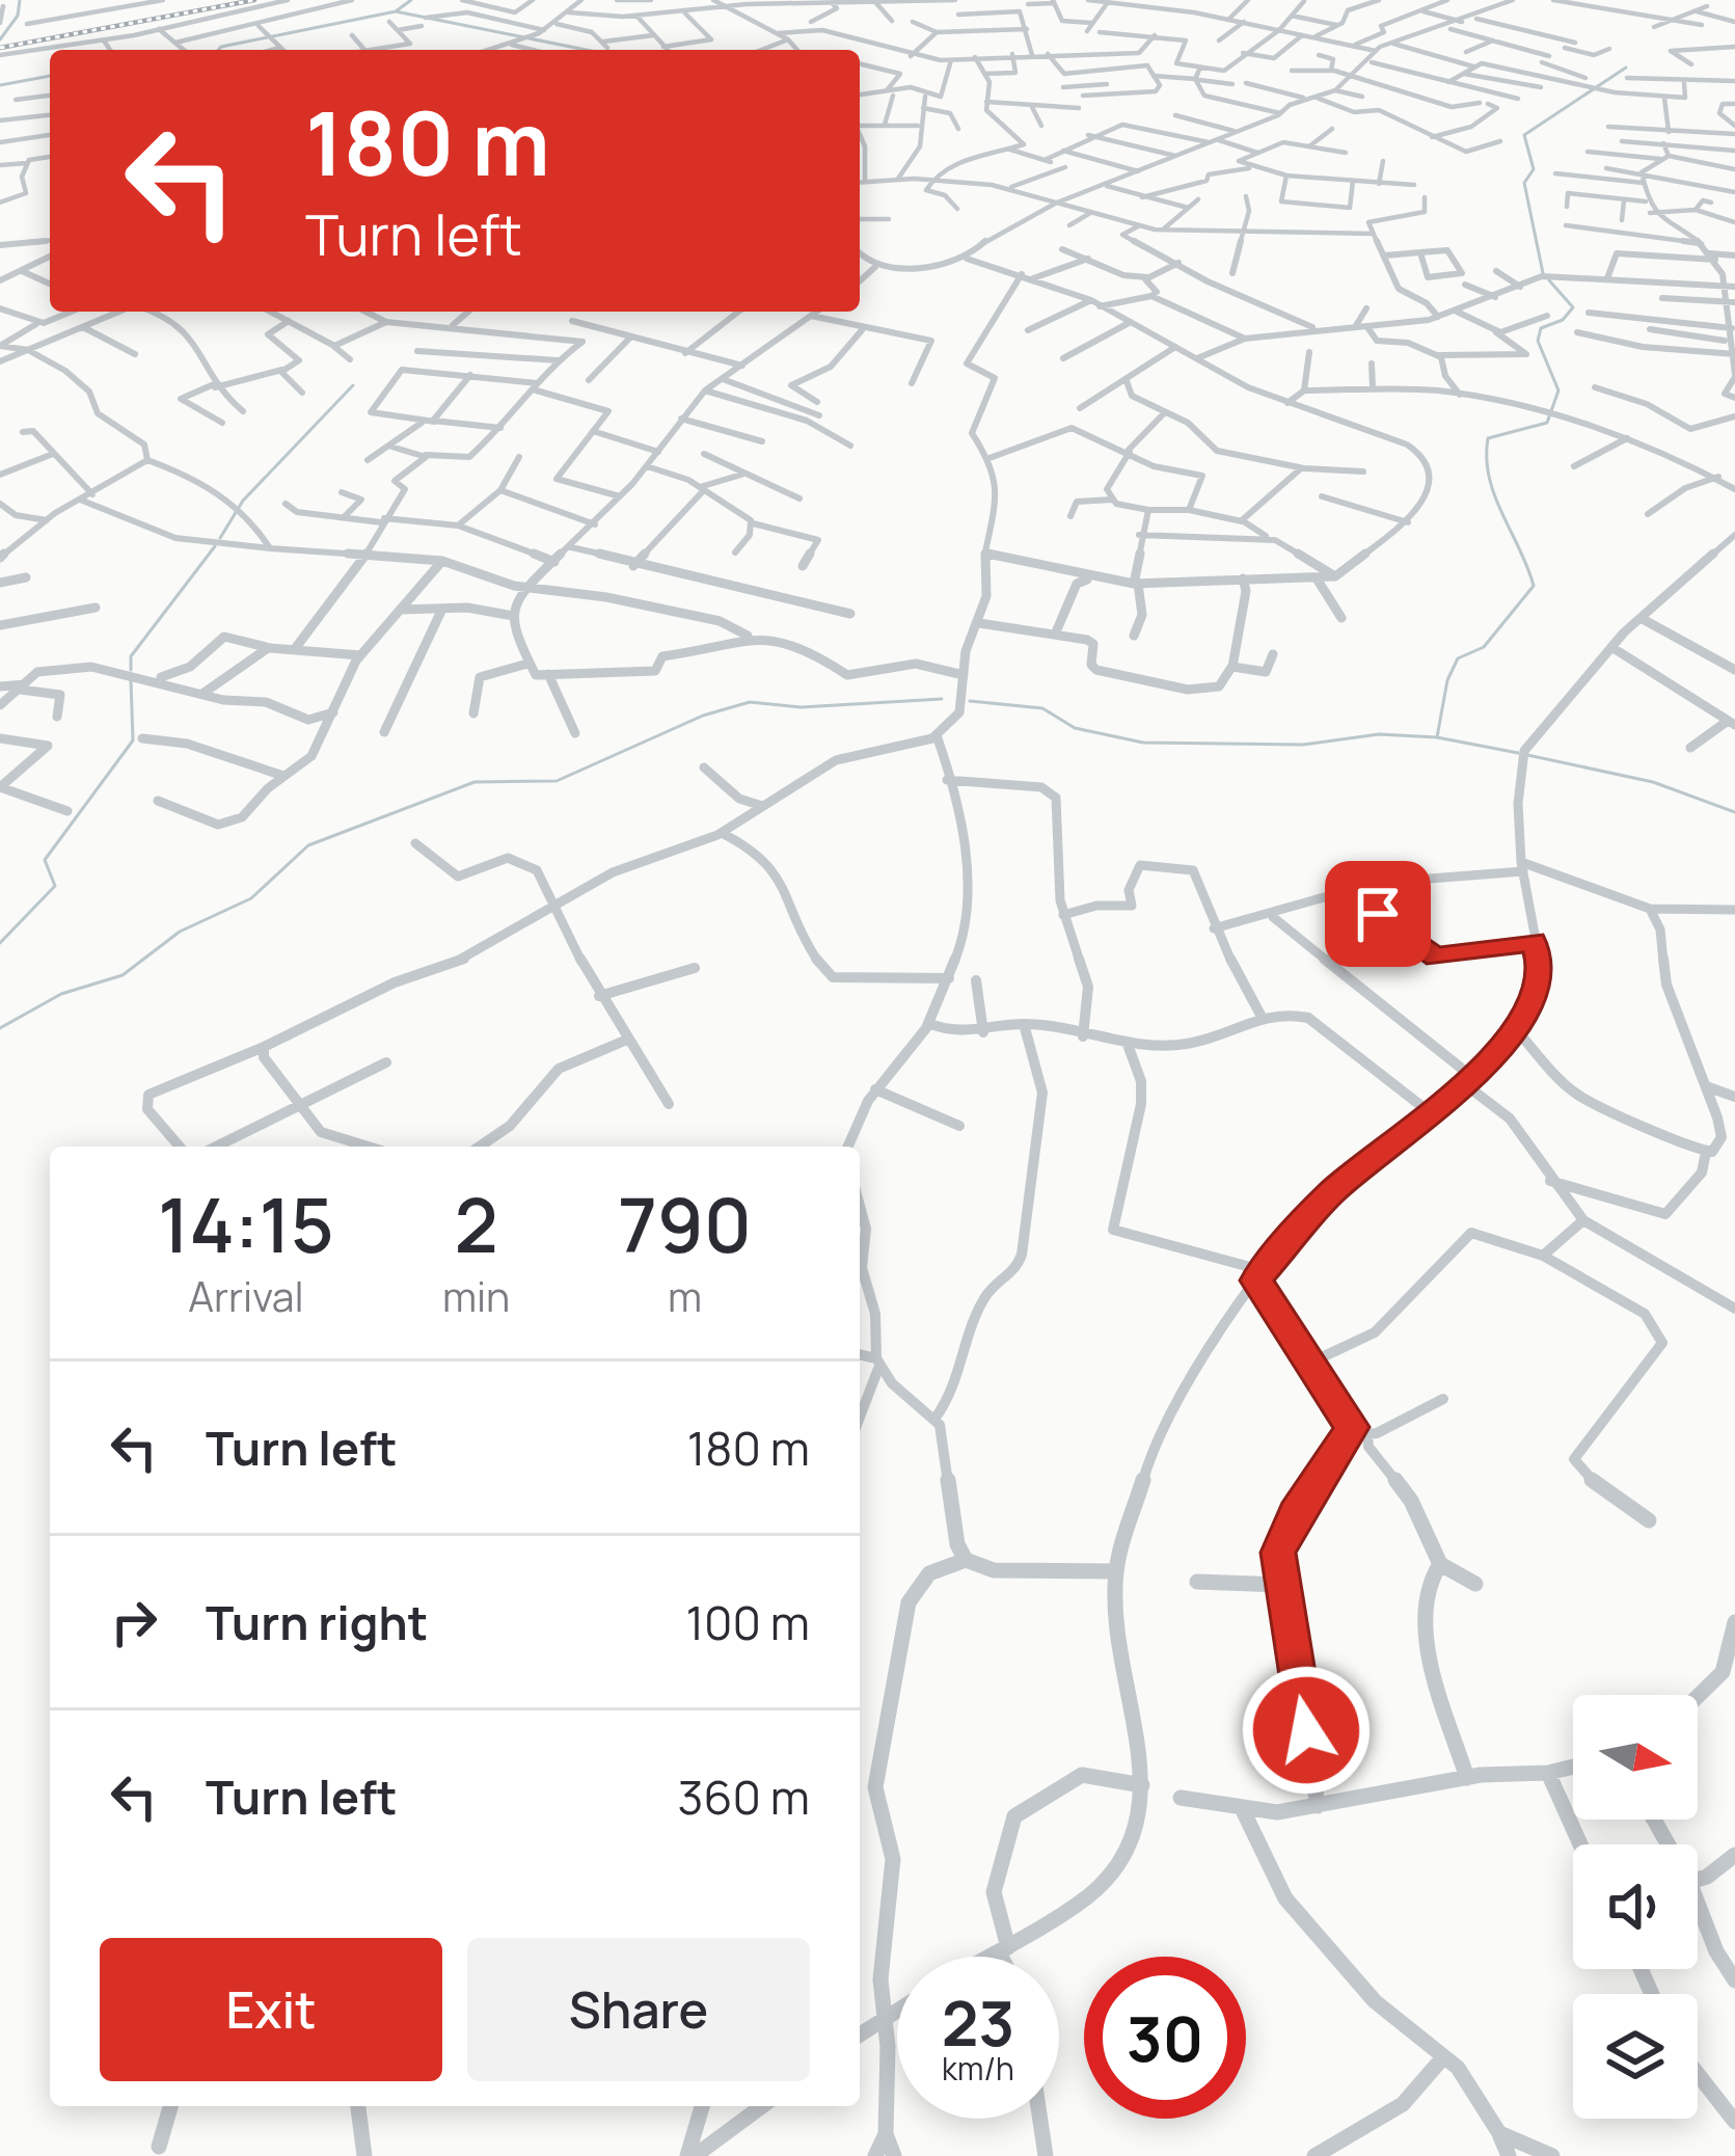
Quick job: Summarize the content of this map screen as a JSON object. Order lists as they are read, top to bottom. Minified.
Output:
{"north":"right","page":{"turn":["180 m","Turn left"],"eta":["14:15","Arrival","2","min","790","m"],"list":[{"name":"Turn left","value":"180 m"},{"name":"Turn right","value":"100 m"},{"name":"Turn left","value":"360 m"}],"buttons":["Exit","Share"],"speed":"23 km/h","limit":"30"}}
